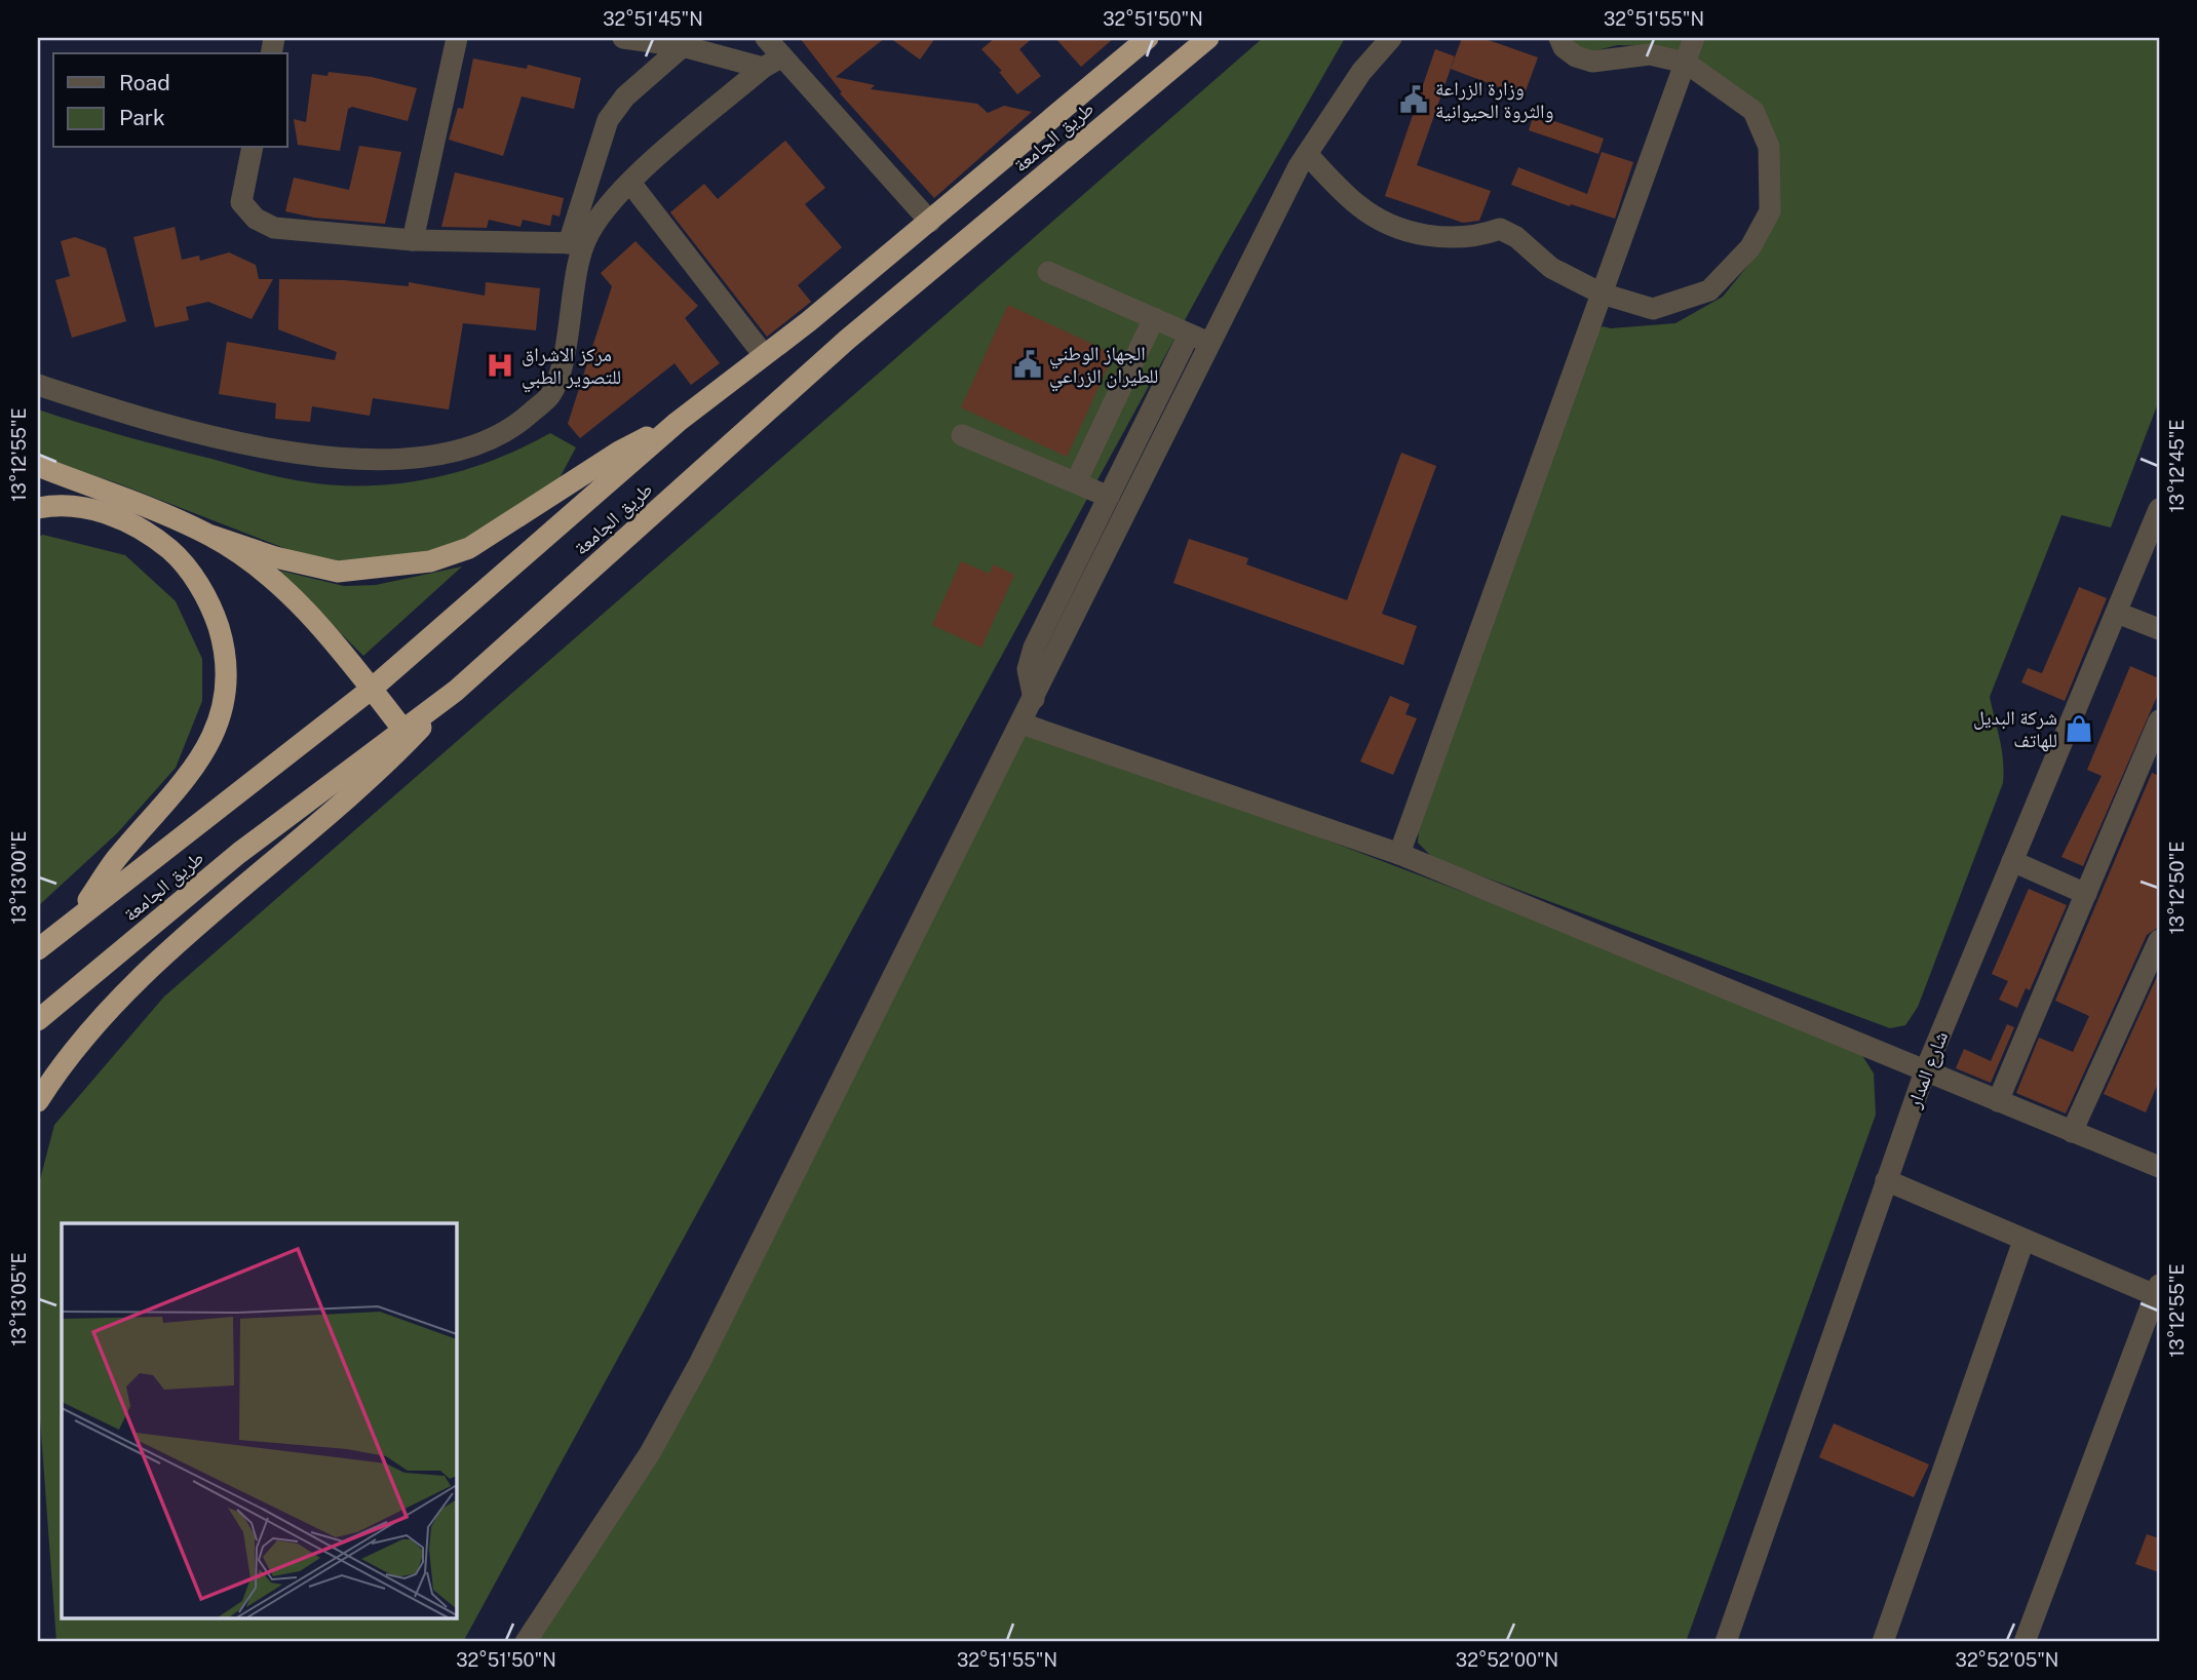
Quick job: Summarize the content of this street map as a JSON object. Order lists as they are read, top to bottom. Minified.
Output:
{"streets":{"highway":["طريق الجامعة"],"street":["شارع المدار"]},"places":{"public building":["وزارة الزراعة والثروة الحيوانية","الجهاز الوطني للطيران الزراعي"],"hospital":["مركز الاشراق للتصوير الطبي"],"shop":["شركة البديل للهاتف"]},"legend":["Road","Park"],"coordinates":["32°51'45\"N","32°51'50\"N","32°51'55\"N","13°12'55\"E","13°12'45\"E","13°13'00\"E","13°12'50\"E","13°13'05\"E","32°52'00\"N","32°52'05\"N"]}
